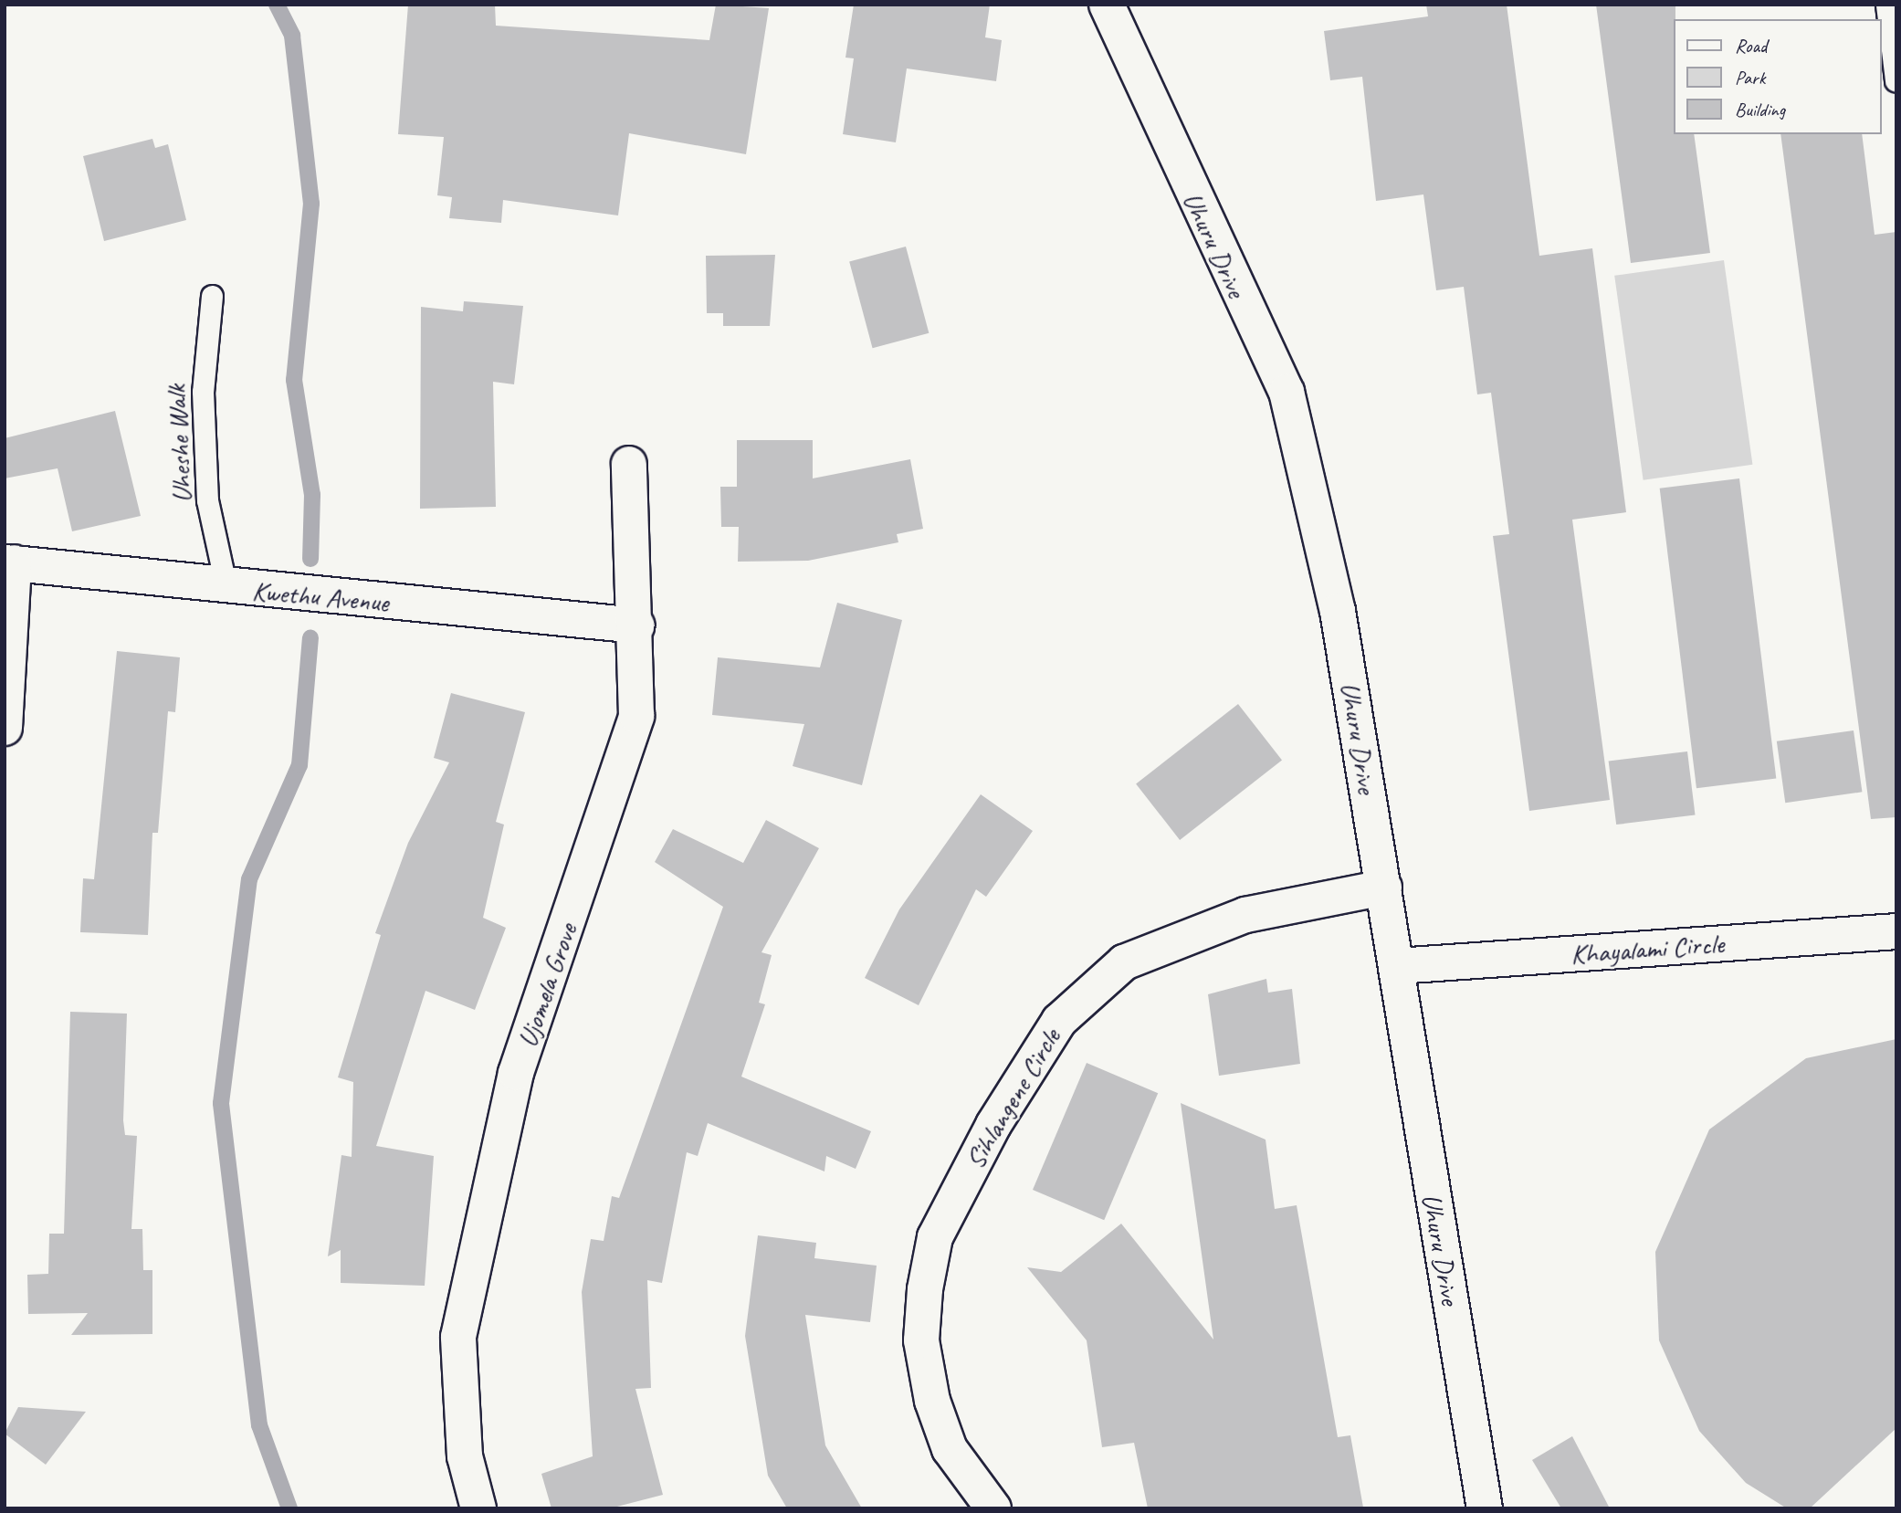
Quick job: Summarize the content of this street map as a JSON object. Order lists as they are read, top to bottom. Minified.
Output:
{"streets":{"street":["Uhuru Drive","Kwethu Avenue","Khayalami Circle","Ujomela Grove","Sihlangene Circle"],"lane":["Uheshe Walk"]},"crossings":[["Uhuru Drive","Khayalami Circle"],["Uhuru Drive","Sihlangene Circle"],["Uheshe Walk","Kwethu Avenue"],["Kwethu Avenue","Ujomela Grove"]],"legend":["Road","Park","Building"]}
